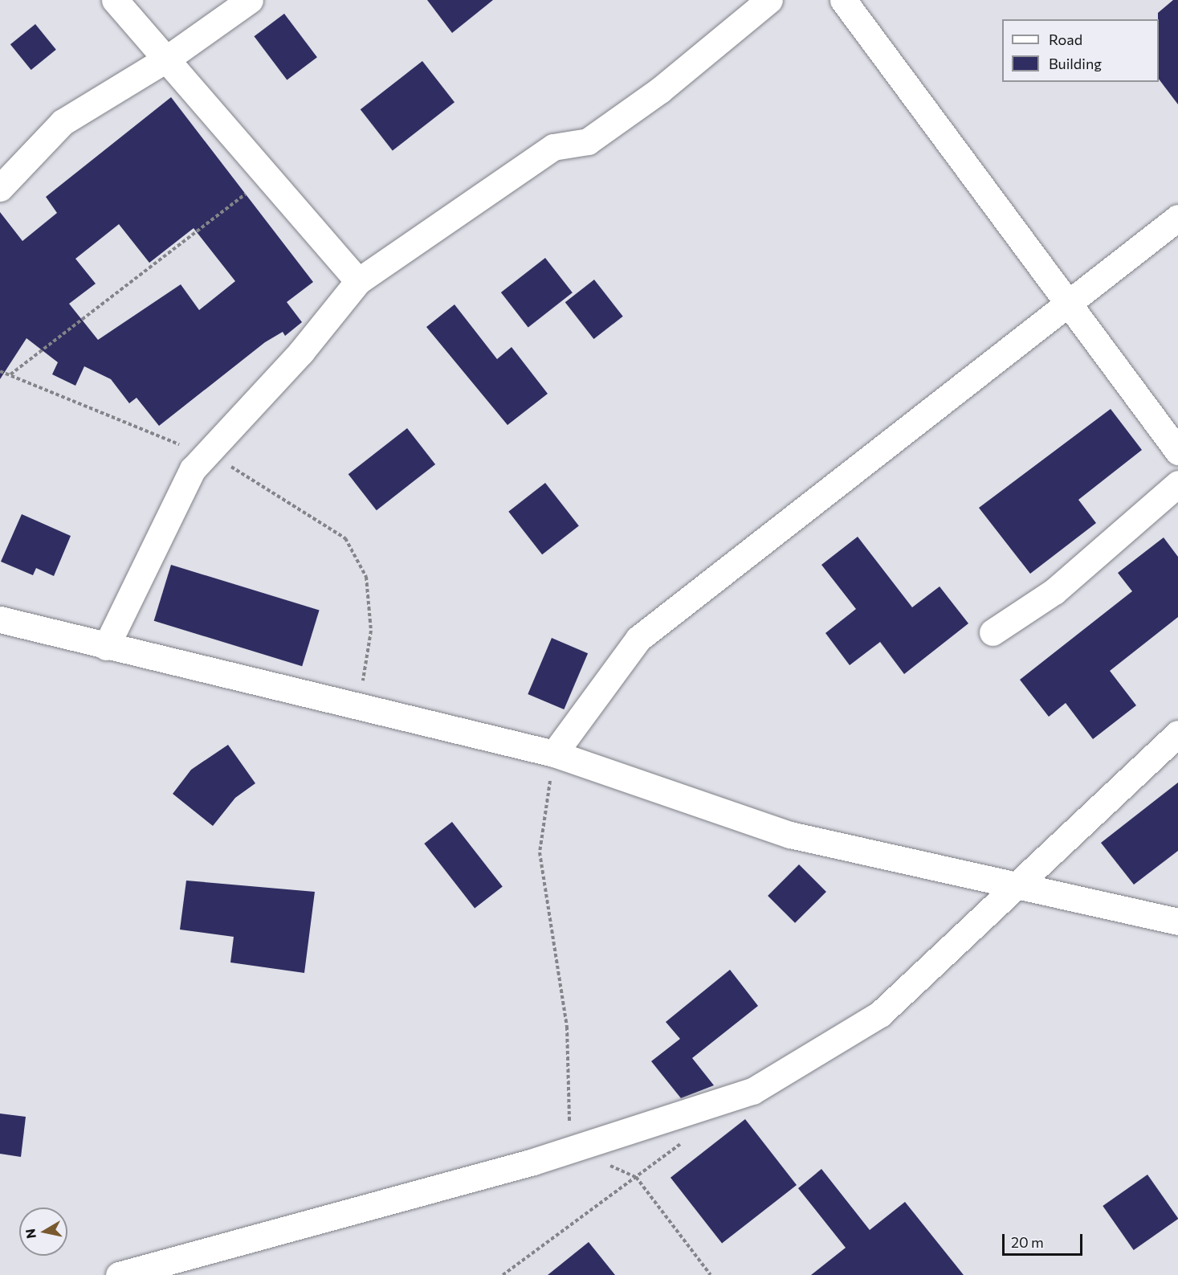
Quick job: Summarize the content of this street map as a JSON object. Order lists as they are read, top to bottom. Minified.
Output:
{"legend":["Road","Building"],"scale_bar":"20 m","north":"left"}
